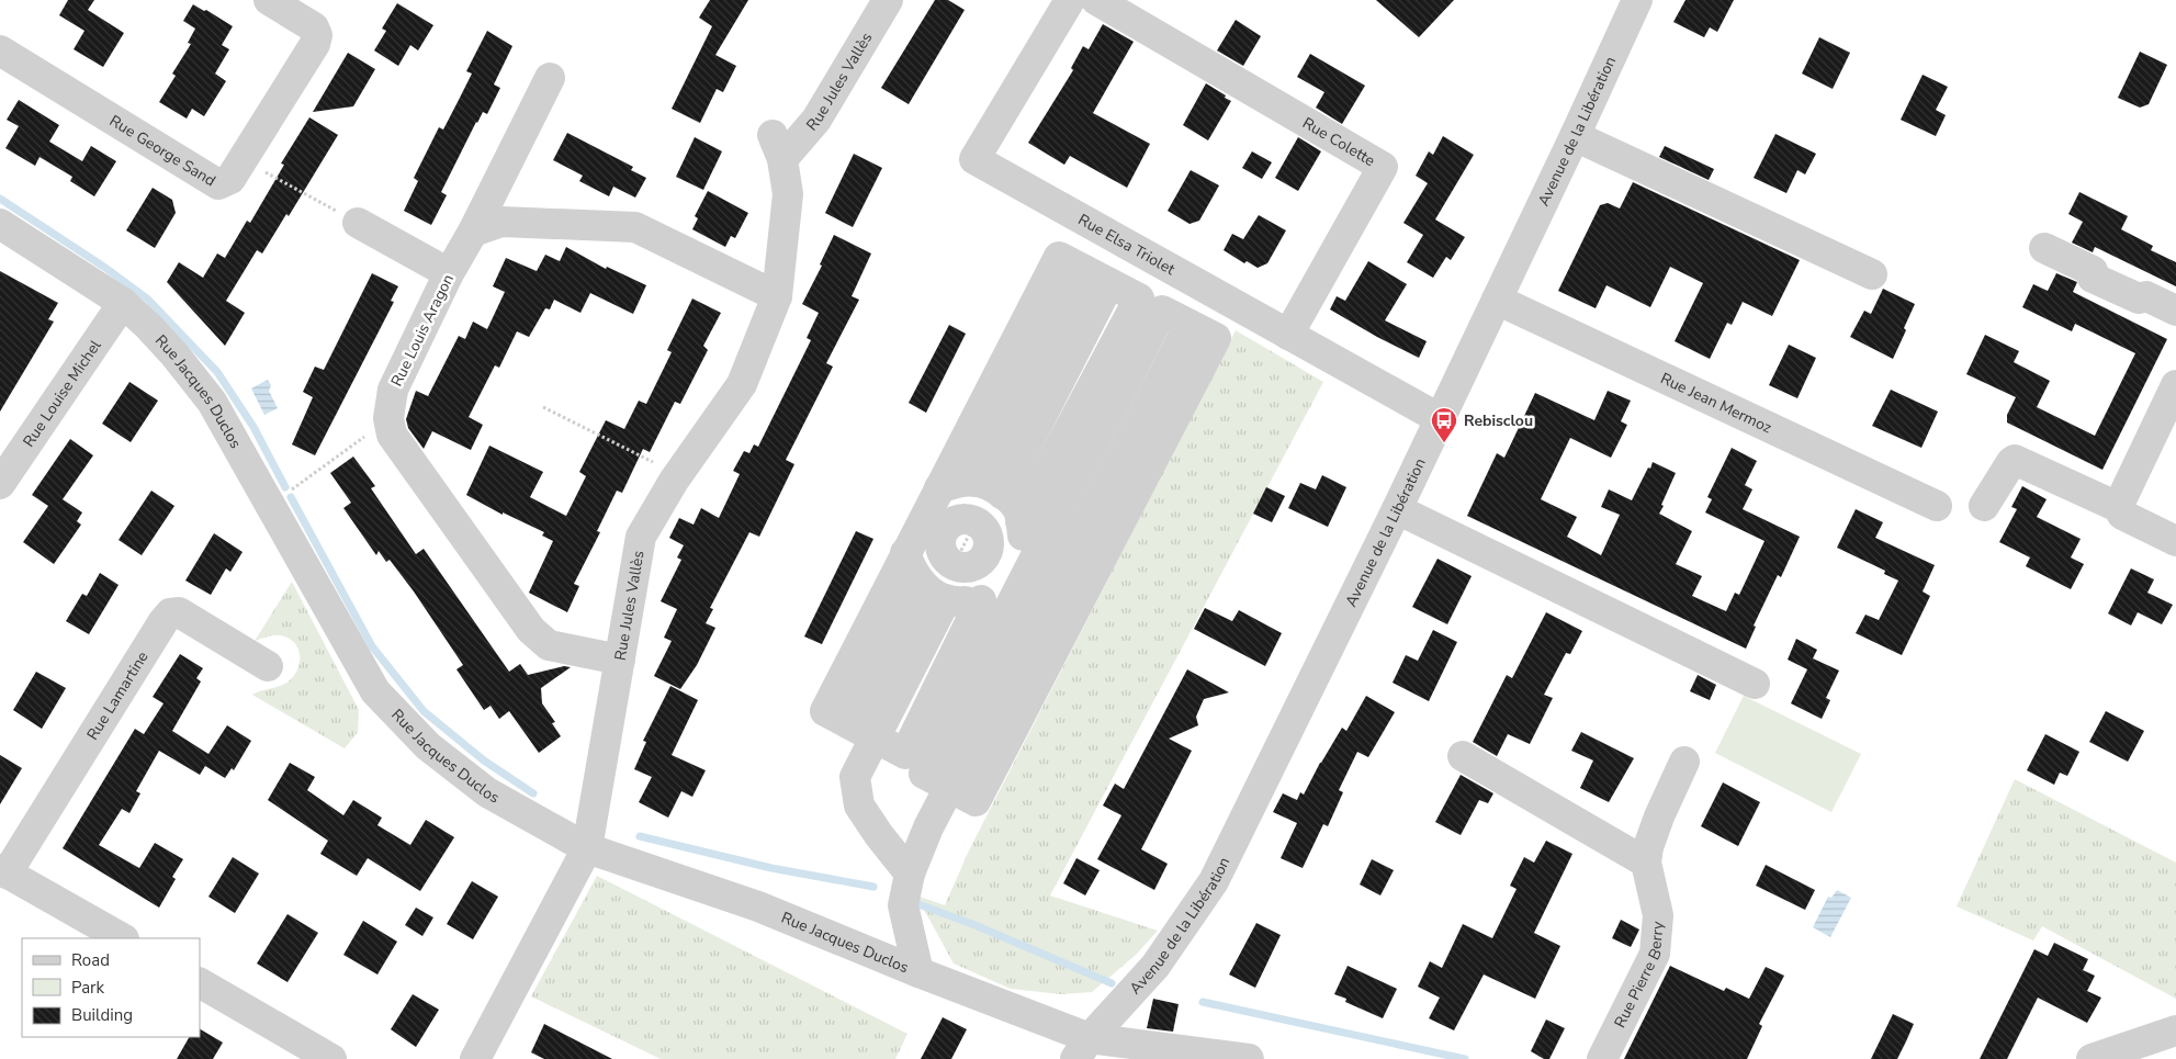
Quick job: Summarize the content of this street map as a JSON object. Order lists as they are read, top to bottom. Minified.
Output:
{"streets":{"street":["Rue Jules Vallès","Avenue de la Libération","Rue Colette","Rue George Sand","Rue Elsa Triolet","Rue Louis Aragon","Rue Louise Michel","Rue Jacques Duclos","Rue Jean Mermoz","Rue Lamartine","Rue Pierre Berry"]},"crossings":[["Rue Jules Vallès","Rue Louis Aragon"],["Rue Jules Vallès","Rue Jacques Duclos"],["Avenue de la Libération","Rue Elsa Triolet"],["Avenue de la Libération","Rue Jacques Duclos"],["Avenue de la Libération","Rue Jean Mermoz"],["Rue Colette","Rue Elsa Triolet"],["Rue Louise Michel","Rue Jacques Duclos"]],"places":{"bus stop":["Rebisclou"]},"legend":["Road","Park","Building"]}
